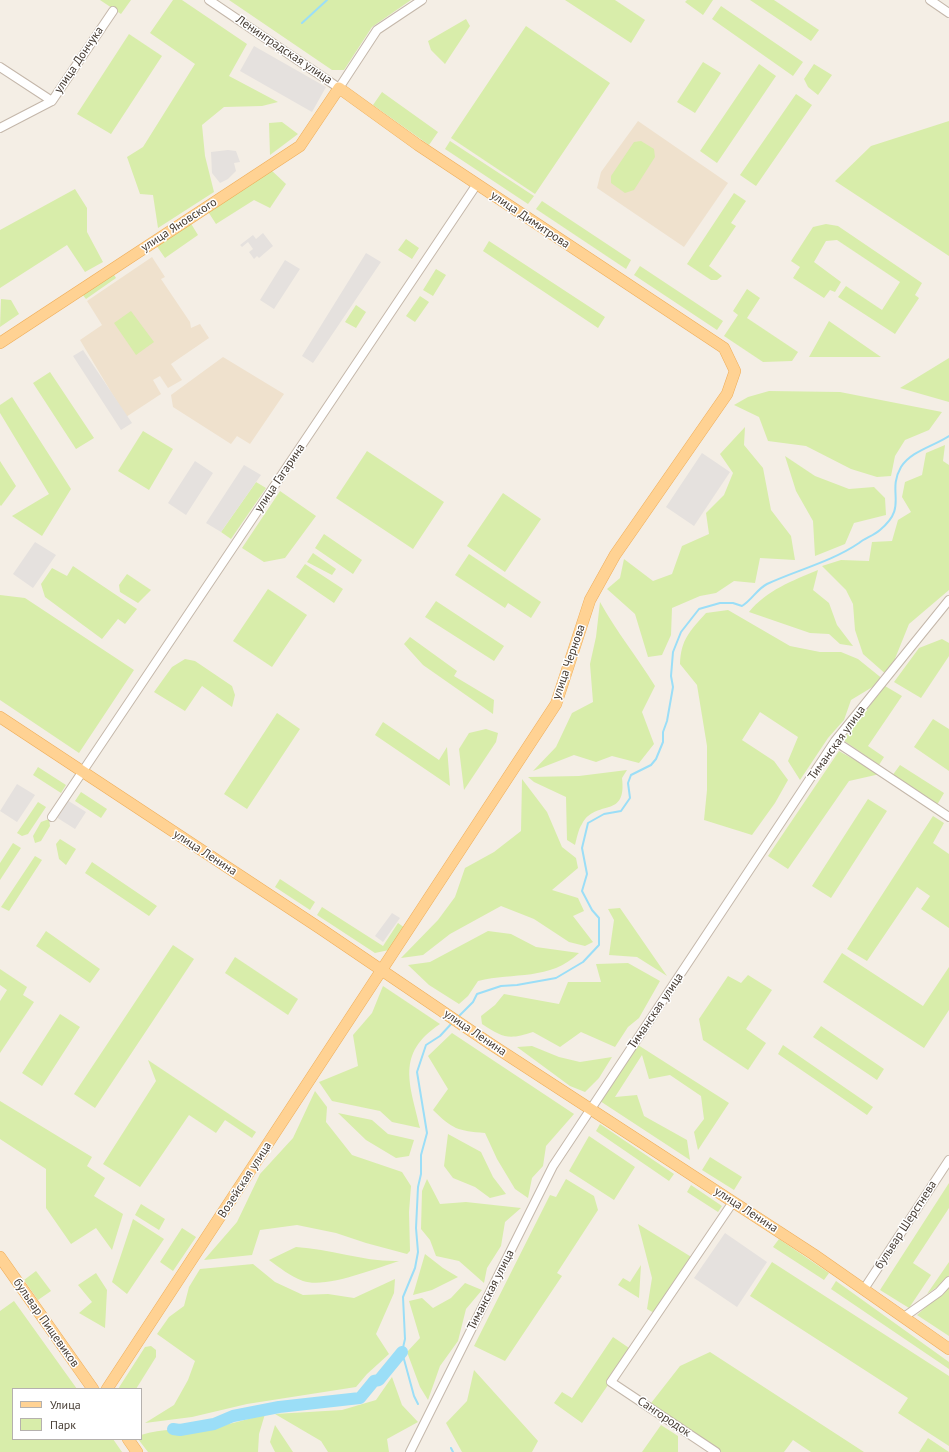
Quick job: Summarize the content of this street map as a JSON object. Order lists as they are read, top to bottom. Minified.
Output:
{"streets":{"main road":["улица Димитрова","улица Яновского","улица Чернова","улица Ленина","Возейская улица","бульвар Пищевиков"],"street":["Ленинградская улица","улица Дончука","улица Гагарина","Тиманская улица","бульвар Шерстнева","Сангородок"]},"crossings":[["Ленинградская улица","улица Димитрова"],["Ленинградская улица","улица Яновского"],["улица Димитрова","улица Яновского"],["улица Димитрова","улица Гагарина"],["улица Димитрова","улица Чернова"],["улица Гагарина","улица Ленина"],["улица Чернова","улица Ленина"],["улица Чернова","Возейская улица"],["Тиманская улица","улица Ленина"],["улица Ленина","Возейская улица"],["улица Ленина","бульвар Шерстнева"],["улица Ленина","Сангородок"]],"legend":["Улица","Парк"]}
